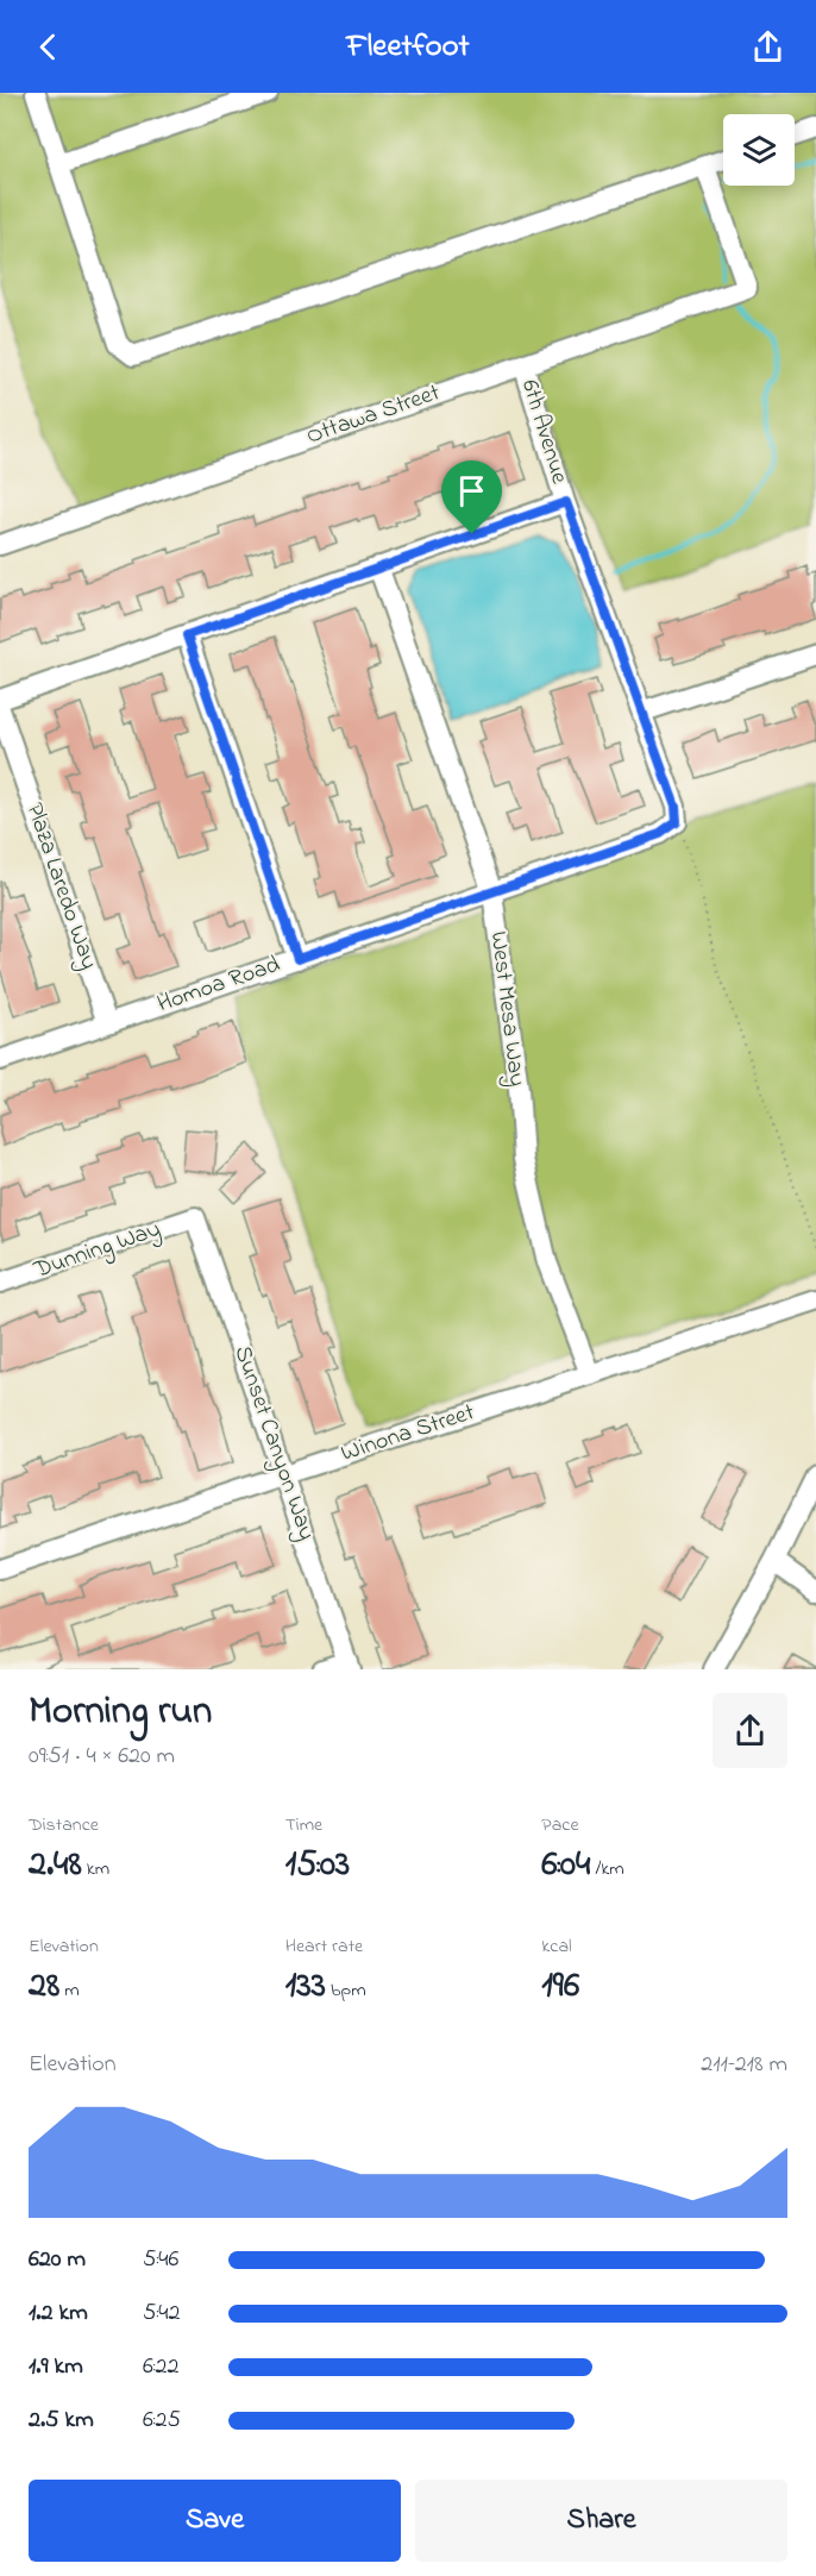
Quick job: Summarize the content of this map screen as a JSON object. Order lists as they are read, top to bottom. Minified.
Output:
{"streets":{"street":["Ottawa Street","6th Avenue","Plaza Laredo Way","Homoa Road","West Mesa Way","Dunning Way","Winona Street","Sunset Canyon Way"]},"crossings":[["Ottawa Street","6th Avenue"],["6th Avenue","Homoa Road"],["Plaza Laredo Way","Homoa Road"],["Homoa Road","West Mesa Way"],["West Mesa Way","Winona Street"],["Dunning Way","Sunset Canyon Way"],["Winona Street","Sunset Canyon Way"]],"page":{"header":"Fleetfoot","heading":["Morning run","09:51 · 4 × 620 m"],"stats":[["Distance","2.48 km"],["Time","15:03"],["Pace","6:04 /km"],["Elevation","28 m"],["Heart rate","133 bpm"],["kcal","196"]],"chart":["Elevation","211–218 m"],"list":[{"name":"620 m","note":"5:46"},{"name":"1.2 km","note":"5:42"},{"name":"1.9 km","note":"6:22"},{"name":"2.5 km","note":"6:25"}],"buttons":["Save","Share"]}}
